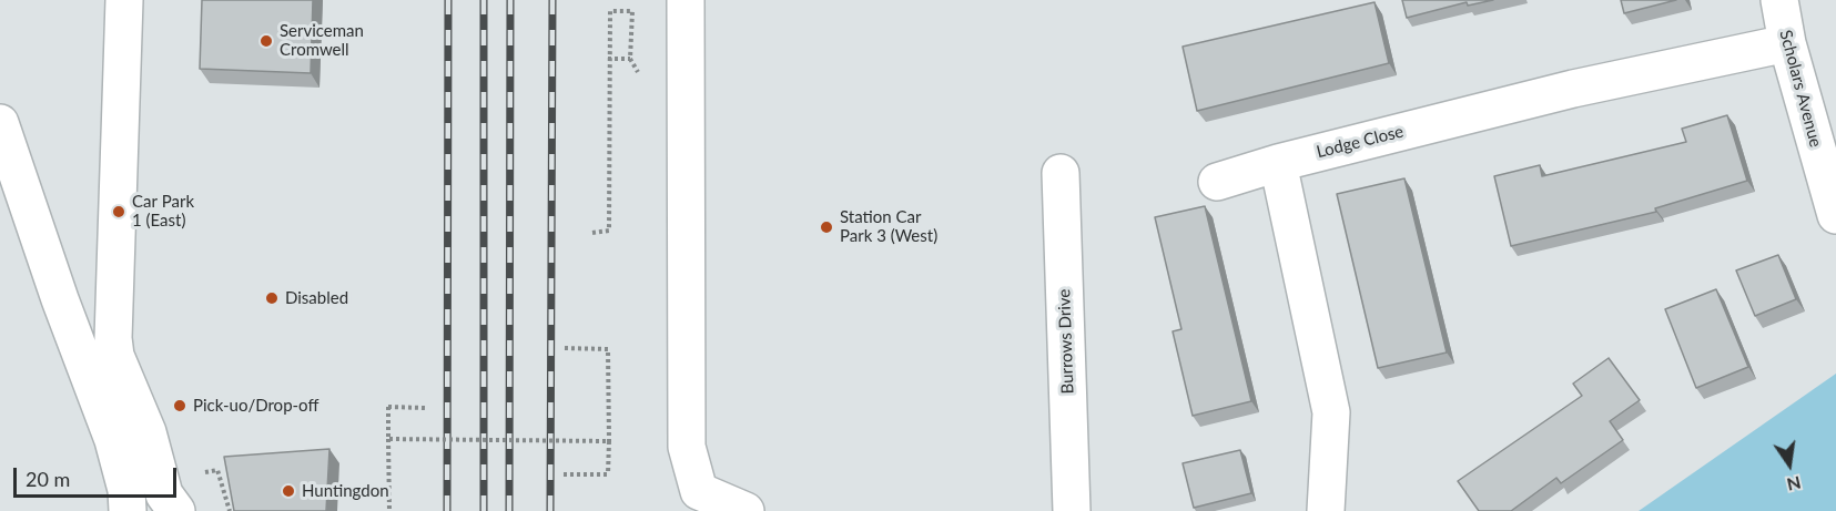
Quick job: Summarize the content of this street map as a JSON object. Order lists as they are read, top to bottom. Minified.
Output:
{"streets":{"street":["Scholars Avenue","Lodge Close","Burrows Drive"]},"crossings":[["Scholars Avenue","Lodge Close"]],"places":["Serviceman Cromwell","Car Park 1 (East)","Station Car Park 3 (West)","Disabled","Pick-uo/Drop-off","Huntingdon"],"scale_bar":"20 m","north":"bottom"}
